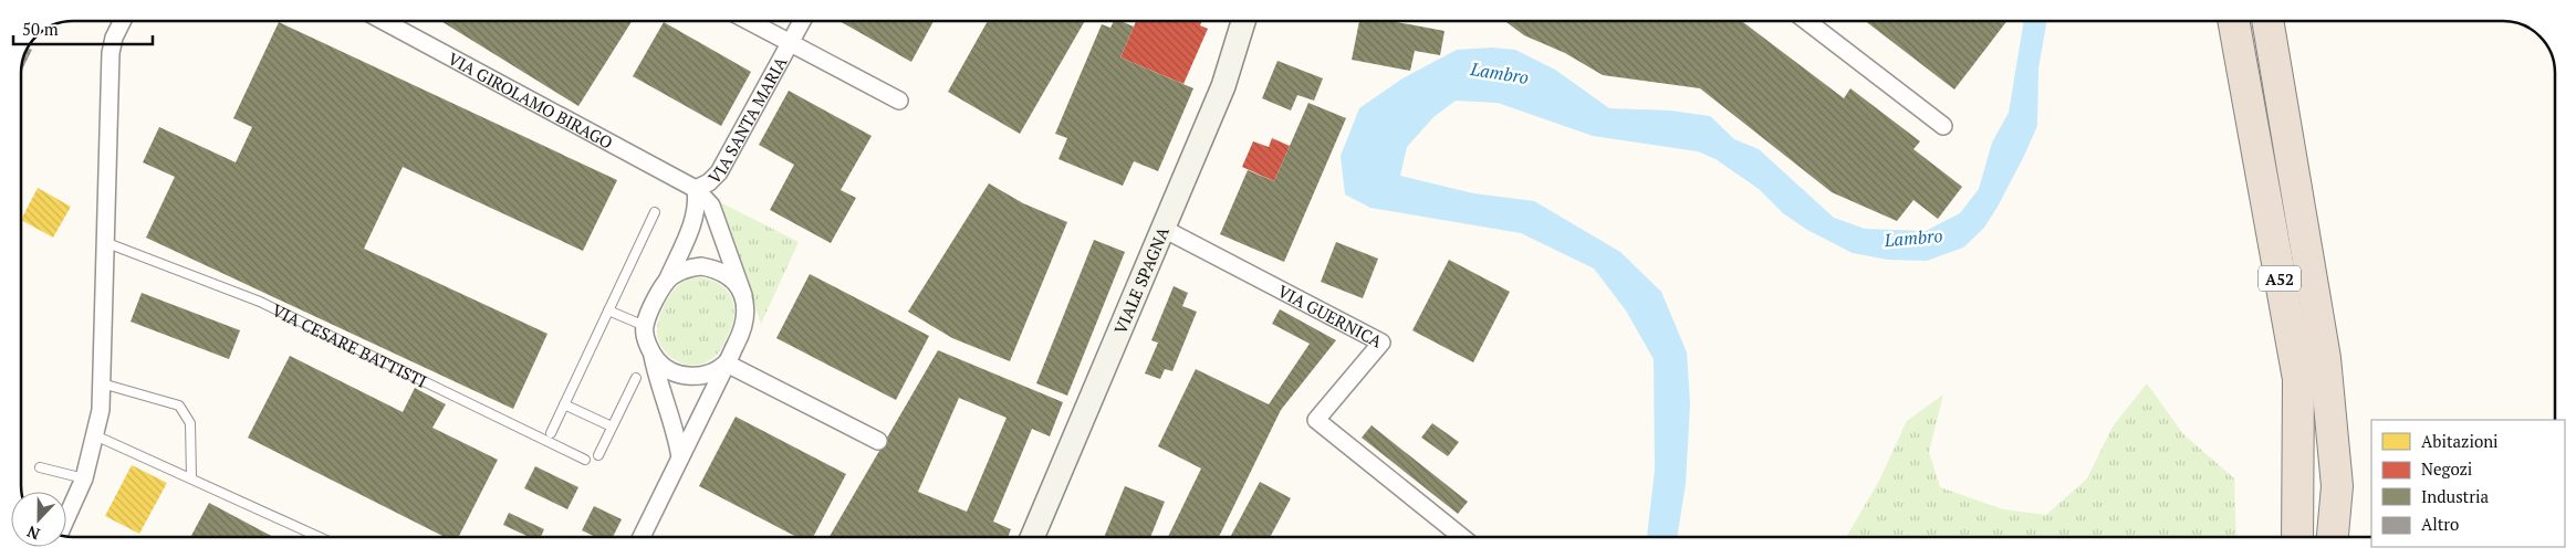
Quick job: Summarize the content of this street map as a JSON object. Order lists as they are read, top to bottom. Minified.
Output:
{"streets":{"highway":["A52"],"street":["VIA GIROLAMO BIRAGO","VIA SANTA MARIA","VIALE SPAGNA","VIA GUERNICA"],"lane":["VIA CESARE BATTISTI"]},"crossings":[["VIA GIROLAMO BIRAGO","VIA SANTA MARIA"],["VIALE SPAGNA","VIA GUERNICA"]],"water":["Lambro"],"legend":["Abitazioni","Negozi","Industria","Altro"],"scale_bar":"50 m","north":"bottom"}
